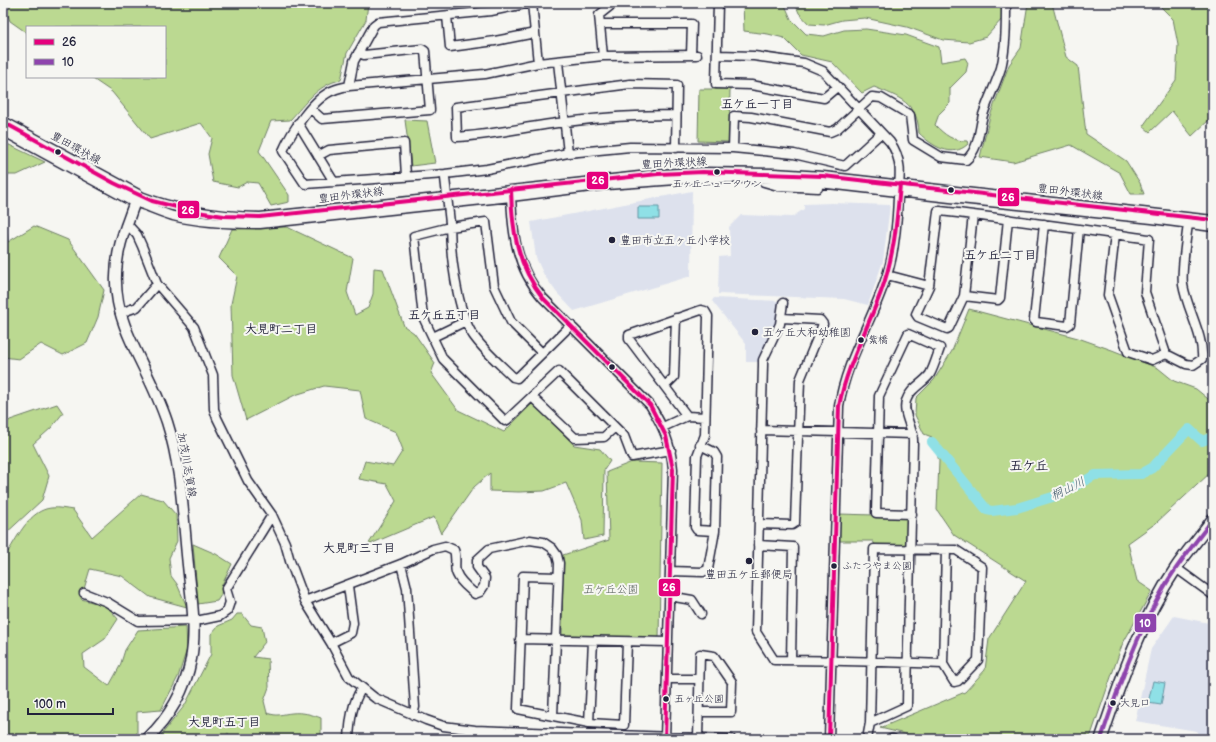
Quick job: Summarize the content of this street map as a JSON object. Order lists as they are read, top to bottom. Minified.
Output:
{"streets":{"main road":["豊田環状線","加茂川志賀線"],"street":["豊田外環状線"]},"crossings":[["豊田環状線","豊田外環状線"],["豊田環状線","加茂川志賀線"],["豊田外環状線","加茂川志賀線"]],"districts":["五ケ丘一丁目","五ケ丘二丁目","五ケ丘五丁目","大見町二丁目","五ケ丘","大見町三丁目","大見町五丁目"],"water":["桐山川"],"parks":["五ケ丘公園"],"places":["五ヶ丘ニュータウン","豊田市立五ヶ丘小学校","五ケ丘大和幼稚園","紫橋","豊田五ケ丘郵便局","ふたつやま公園","五ヶ丘公園","大見口"],"lines":["transit line 26","transit line 10"],"legend":["26","10"],"scale_bar":"100 m"}
